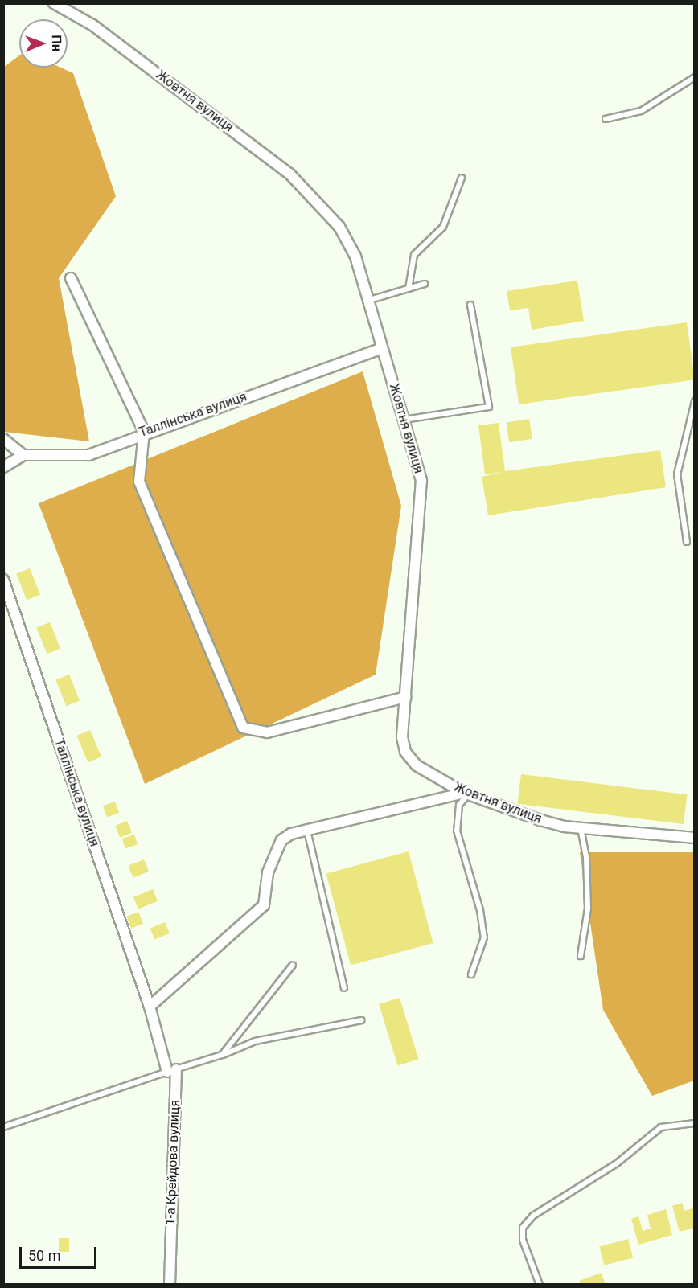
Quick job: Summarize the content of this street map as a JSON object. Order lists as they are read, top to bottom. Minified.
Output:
{"streets":{"street":["Жовтня вулиця","Таллінська вулиця","1-а Крейдова вулиця"]},"crossings":[["Жовтня вулиця","Таллінська вулиця"],["Таллінська вулиця","1-а Крейдова вулиця"]],"scale_bar":"50 m","north":"right"}
